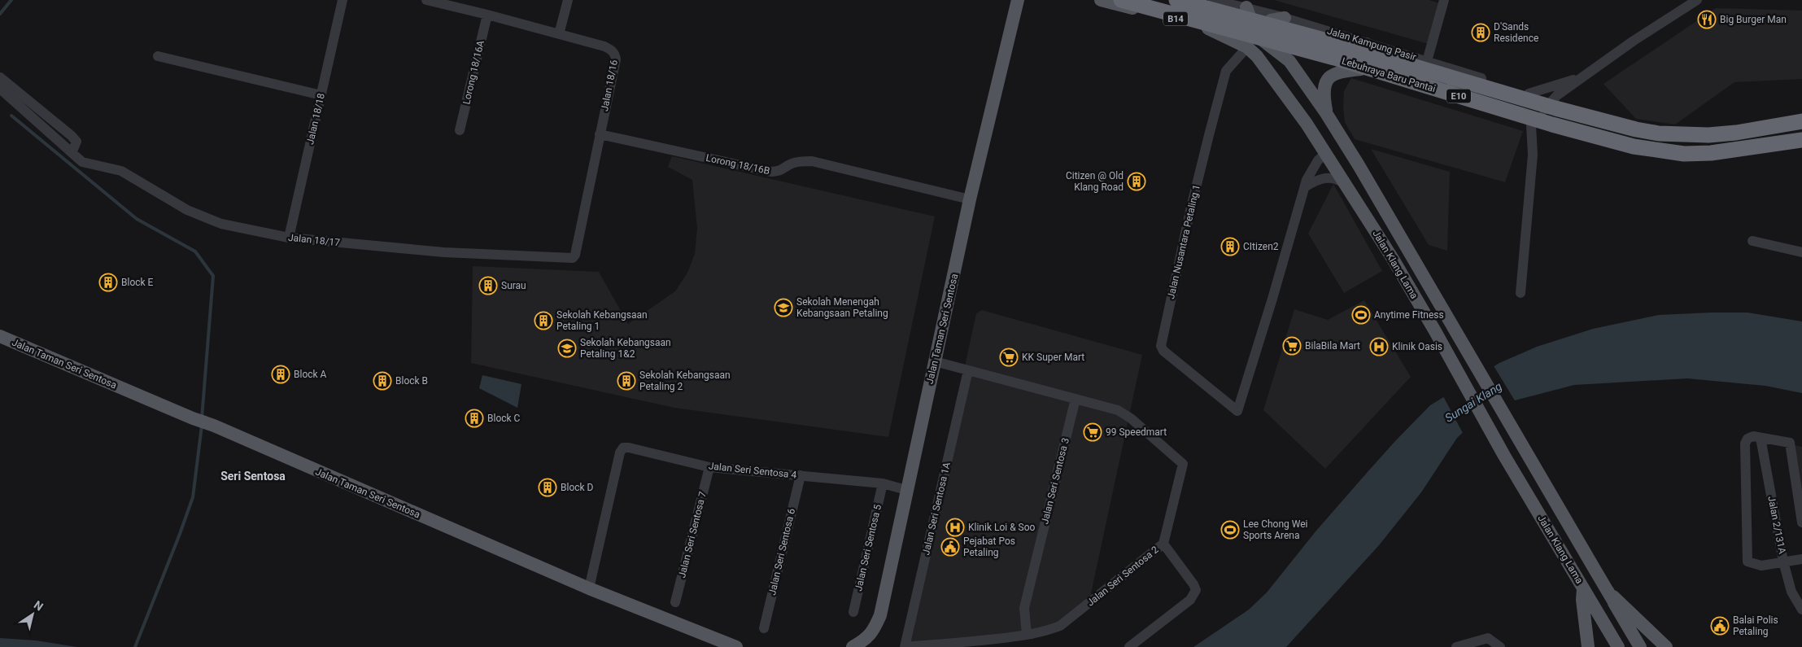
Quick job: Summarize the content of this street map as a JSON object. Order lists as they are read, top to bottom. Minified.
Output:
{"streets":{"highway":["Lebuhraya Baru Pantai","E10"],"main road":["B14","Jalan Klang Lama","Jalan Taman Seri Sentosa"],"street":["Jalan Kampung Pasir","Lorong 18/16A","Jalan 18/16","Jalan 18/18","Lorong 18/16B","Jalan 18/17","Jalan Nusantara Petaling 1","Jalan Seri Sentosa 4","Jalan Seri Sentosa 3","Jalan Seri Sentosa 1A","Jalan 2/131A","Jalan Seri Sentosa 7","Jalan Seri Sentosa 5","Jalan Seri Sentosa 6","Jalan Seri Sentosa 2"]},"crossings":[["Lorong 18/16A","Jalan 18/16"],["Jalan 18/16","Lorong 18/16B"],["Jalan 18/16","Jalan 18/17"],["Jalan 18/18","Jalan 18/17"],["Lorong 18/16B","Jalan Taman Seri Sentosa"],["Jalan Nusantara Petaling 1","Jalan Klang Lama"],["Jalan Taman Seri Sentosa","Jalan Seri Sentosa 4"],["Jalan Taman Seri Sentosa","Jalan Seri Sentosa 2"],["Jalan Seri Sentosa 4","Jalan Seri Sentosa 7"],["Jalan Seri Sentosa 4","Jalan Seri Sentosa 5"],["Jalan Seri Sentosa 4","Jalan Seri Sentosa 6"],["Jalan Seri Sentosa 3","Jalan Seri Sentosa 2"],["Jalan Seri Sentosa 1A","Jalan Seri Sentosa 2"]],"districts":["Seri Sentosa"],"water":["Sungai Klang"],"places":{"restaurant":["Big Burger Man"],"building":["D'Sands Residence","Citizen @ Old Klang Road","CItizen2","Block E","Surau","Sekolah Kebangsaan Petaling 1","Block A","Block B","Sekolah Kebangsaan Petaling 2","Block C","Block D"],"school or university":["Sekolah Menengah Kebangsaan Petaling","Sekolah Kebangsaan Petaling 1&2"],"sports":["Anytime Fitness","Lee Chong Wei Sports Arena"],"supermarket":["BilaBila Mart","KK Super Mart","99 Speedmart"],"hospital":["Klinik Oasis","Klinik Loi & Soo"],"public building":["Pejabat Pos Petaling","Balai Polis Petaling"]},"north":"top right"}
